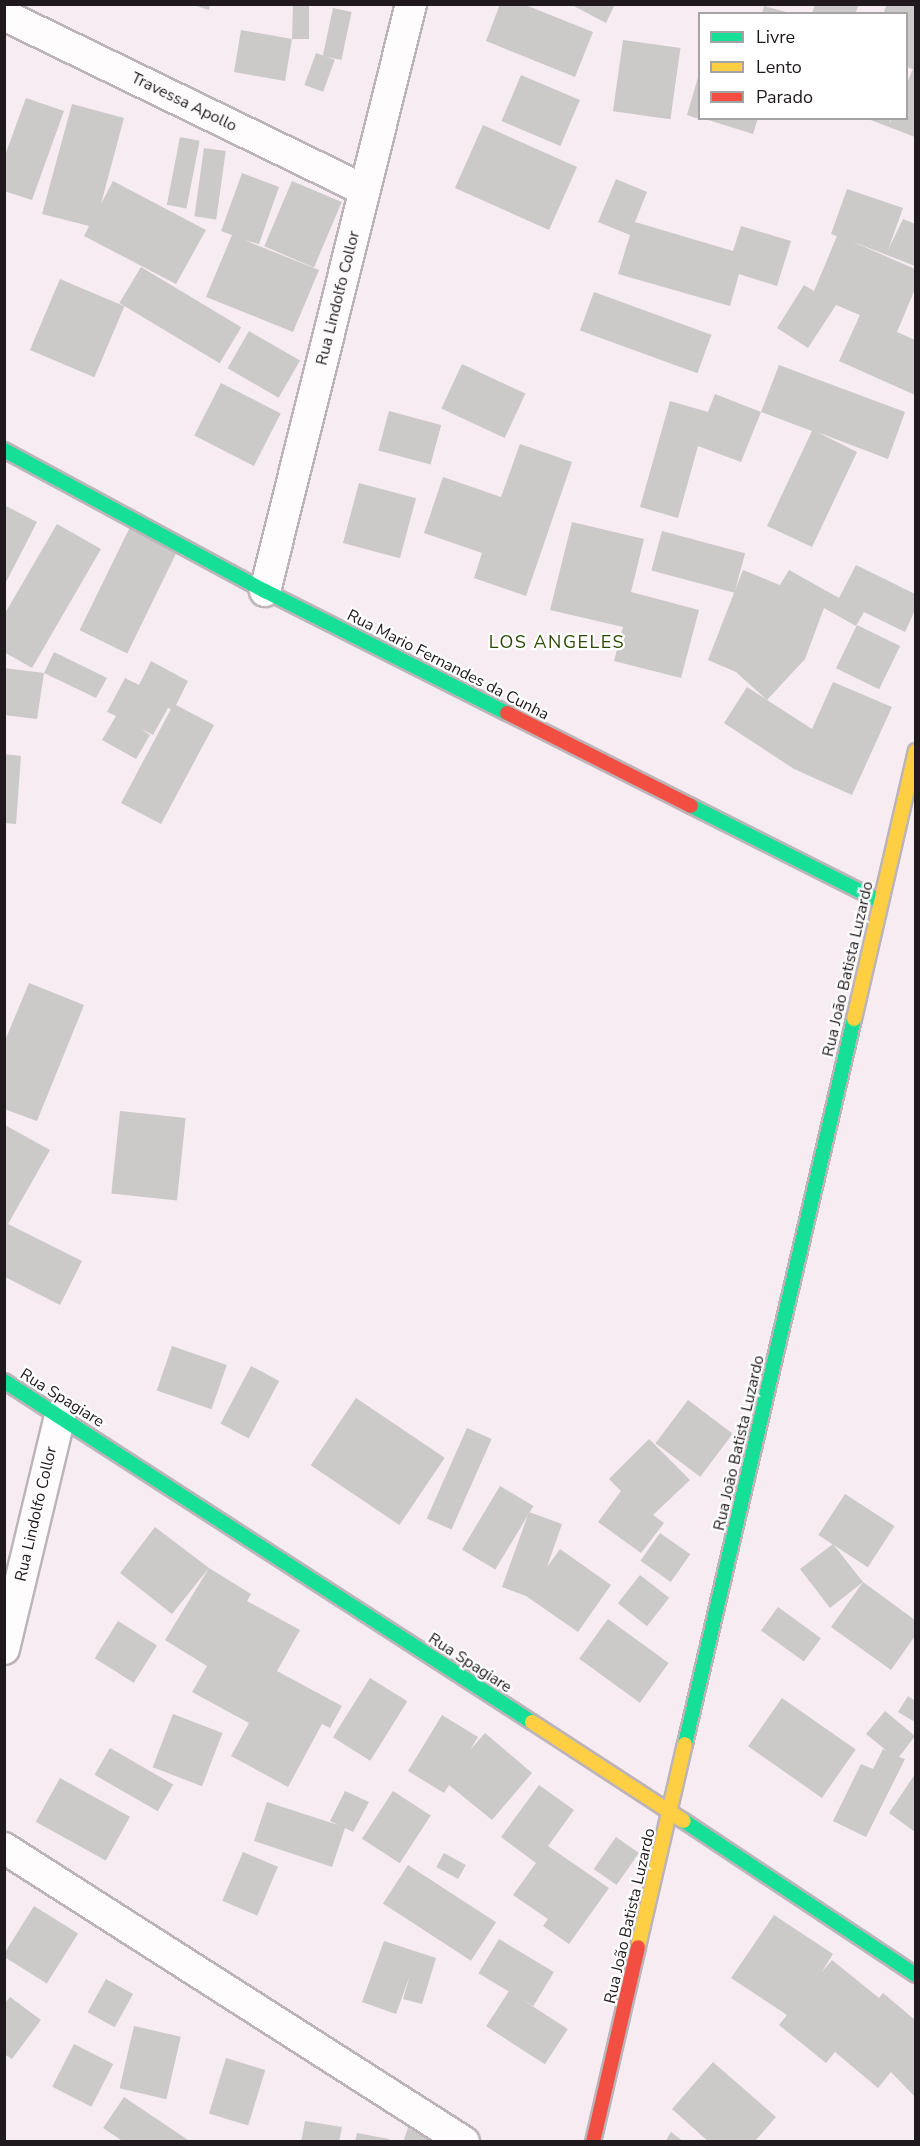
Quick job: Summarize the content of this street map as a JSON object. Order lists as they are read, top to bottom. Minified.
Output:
{"streets":{"street":["Travessa Apollo","Rua Lindolfo Collor","Rua Mario Fernandes da Cunha","Rua João Batista Luzardo","Rua Spagiare"]},"crossings":[["Travessa Apollo","Rua Lindolfo Collor"],["Rua Lindolfo Collor","Rua Mario Fernandes da Cunha"],["Rua Lindolfo Collor","Rua Spagiare"],["Rua Mario Fernandes da Cunha","Rua João Batista Luzardo"],["Rua João Batista Luzardo","Rua Spagiare"]],"districts":["LOS ANGELES"],"legend":["Livre","Lento","Parado"]}
